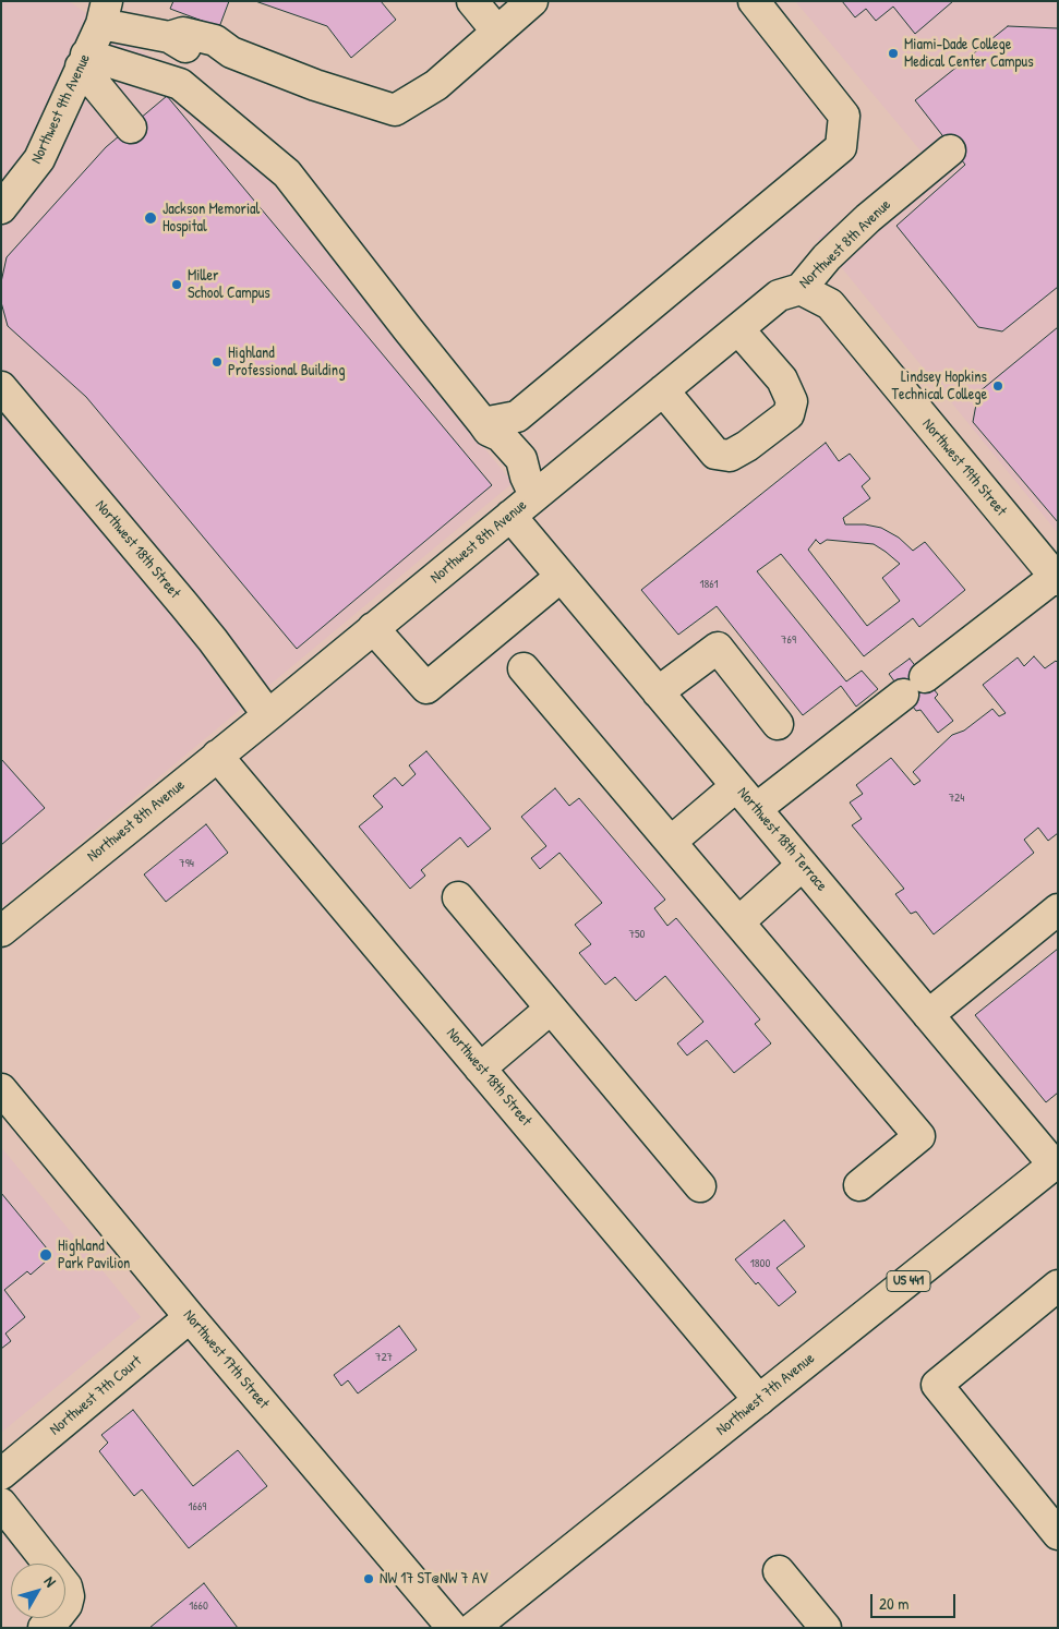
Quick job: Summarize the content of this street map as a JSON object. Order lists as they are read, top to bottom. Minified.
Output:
{"streets":{"street":["Northwest 9th Avenue","Northwest 8th Avenue","Northwest 19th Street","Northwest 18th Street","Northwest 18th Terrace","US 441","Northwest 17th Street","Northwest 7th Avenue","Northwest 7th Court"]},"crossings":[["Northwest 8th Avenue","Northwest 19th Street"],["Northwest 8th Avenue","Northwest 18th Street"],["Northwest 8th Avenue","Northwest 18th Terrace"],["Northwest 18th Street","Northwest 7th Avenue"],["Northwest 18th Terrace","Northwest 7th Avenue"],["Northwest 17th Street","Northwest 7th Court"]],"places":["Miami-Dade College Medical Center Campus","Jackson Memorial Hospital","Miller School Campus","Highland Professional Building","Lindsey Hopkins Technical College","Highland Park Pavilion","NW 17 ST@NW 7 AV"],"house_numbers":["1861","769","724","794","750","1800","727","1669","1660"],"scale_bar":"20 m","north":"top right"}
